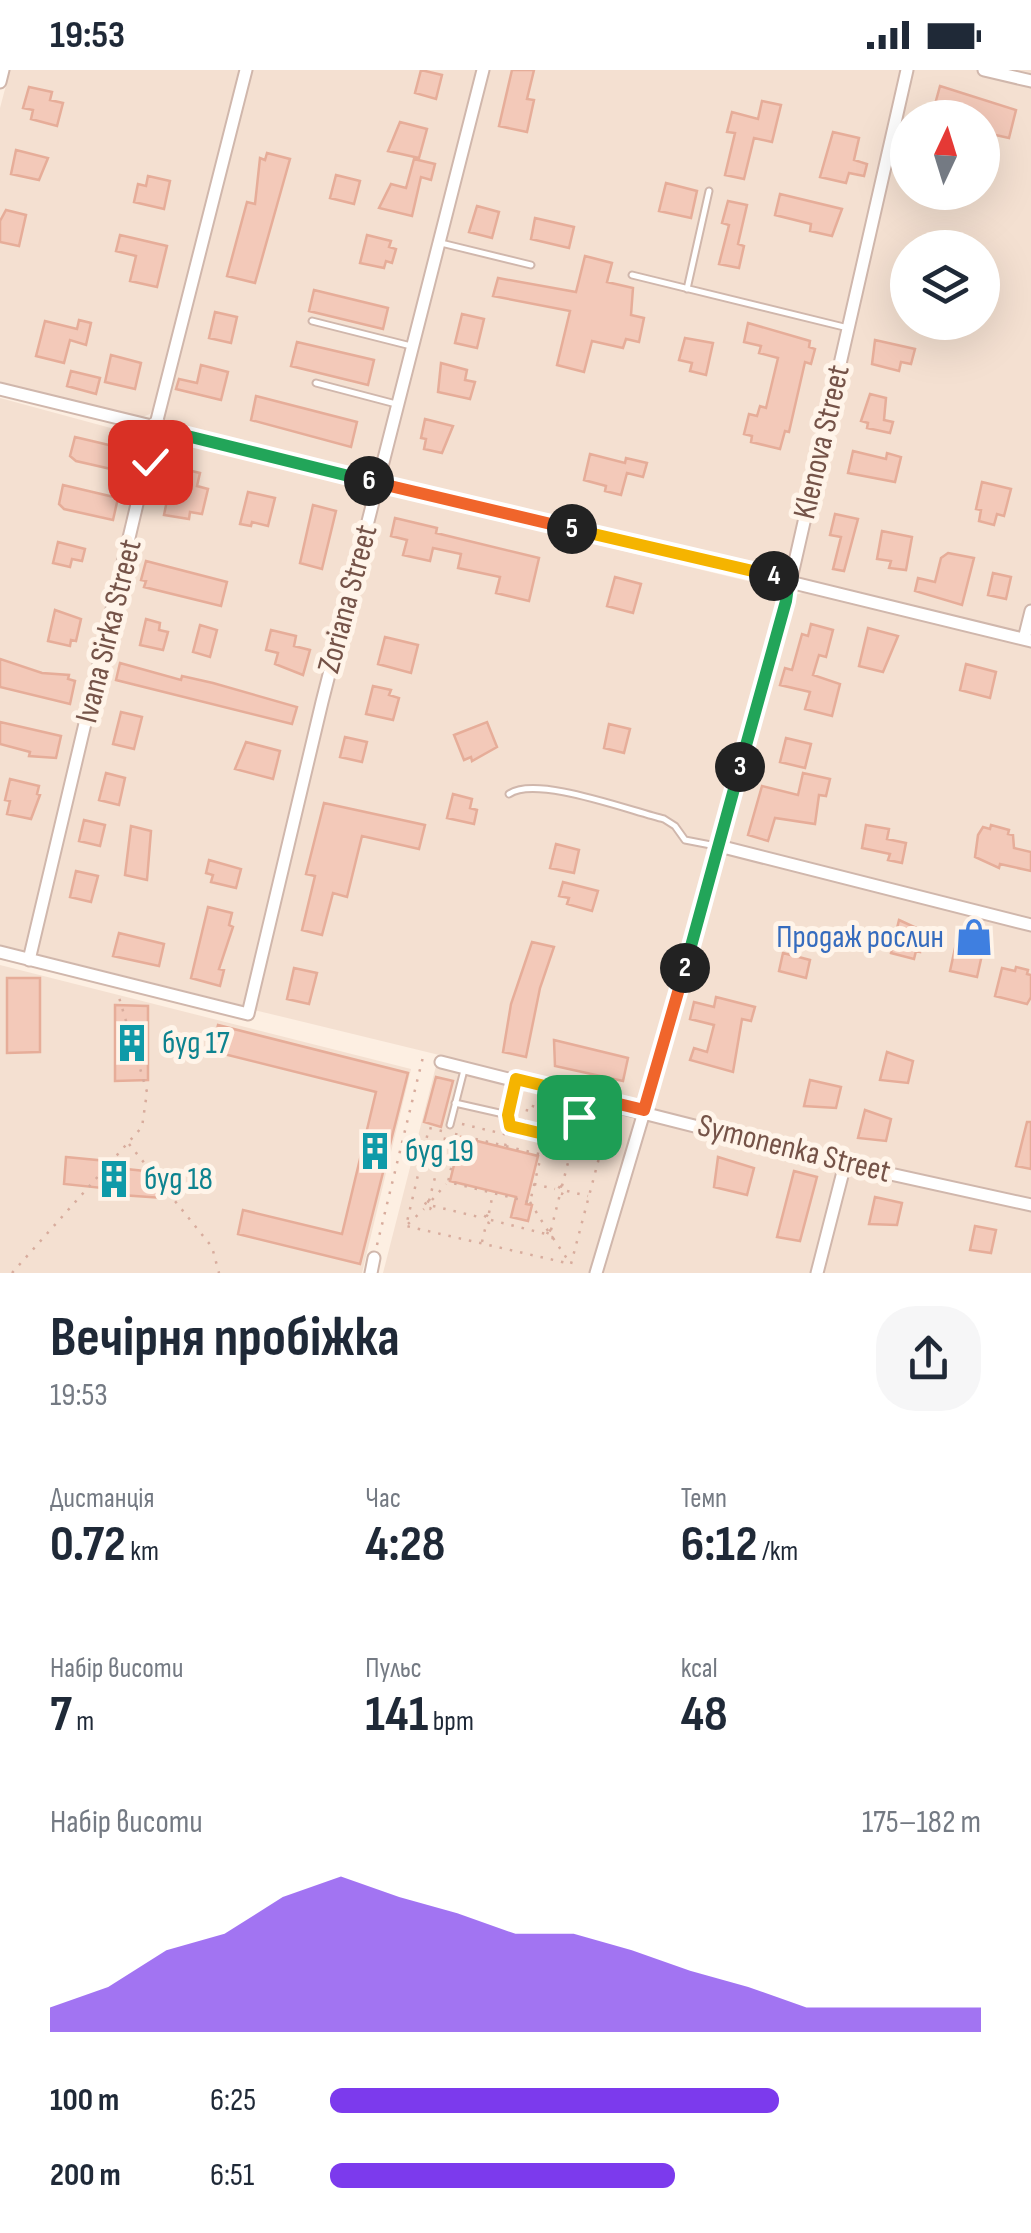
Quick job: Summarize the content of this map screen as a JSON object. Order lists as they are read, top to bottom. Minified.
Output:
{"streets":{"street":["Klenova Street","Zoriana Street","Ivana Sirka Street","Symonenka Street"]},"crossings":[["Klenova Street","Symonenka Street"]],"places":{"shop":["Продаж рослин"],"building":["буд 17","буд 19","буд 18"]},"north":"top","page":{"status":"19:53","pins":["6","5","4","3","2"],"heading":["Вечірня пробіжка","19:53"],"stats":[["Дистанція","0.72 km"],["Час","4:28"],["Темп","6:12 /km"],["Набір висоти","7 m"],["Пульс","141 bpm"],["kcal","48"]],"chart":["Набір висоти","175–182 m"],"list":[{"name":"100 m","note":"6:25"},{"name":"200 m","note":"6:51"}]}}
